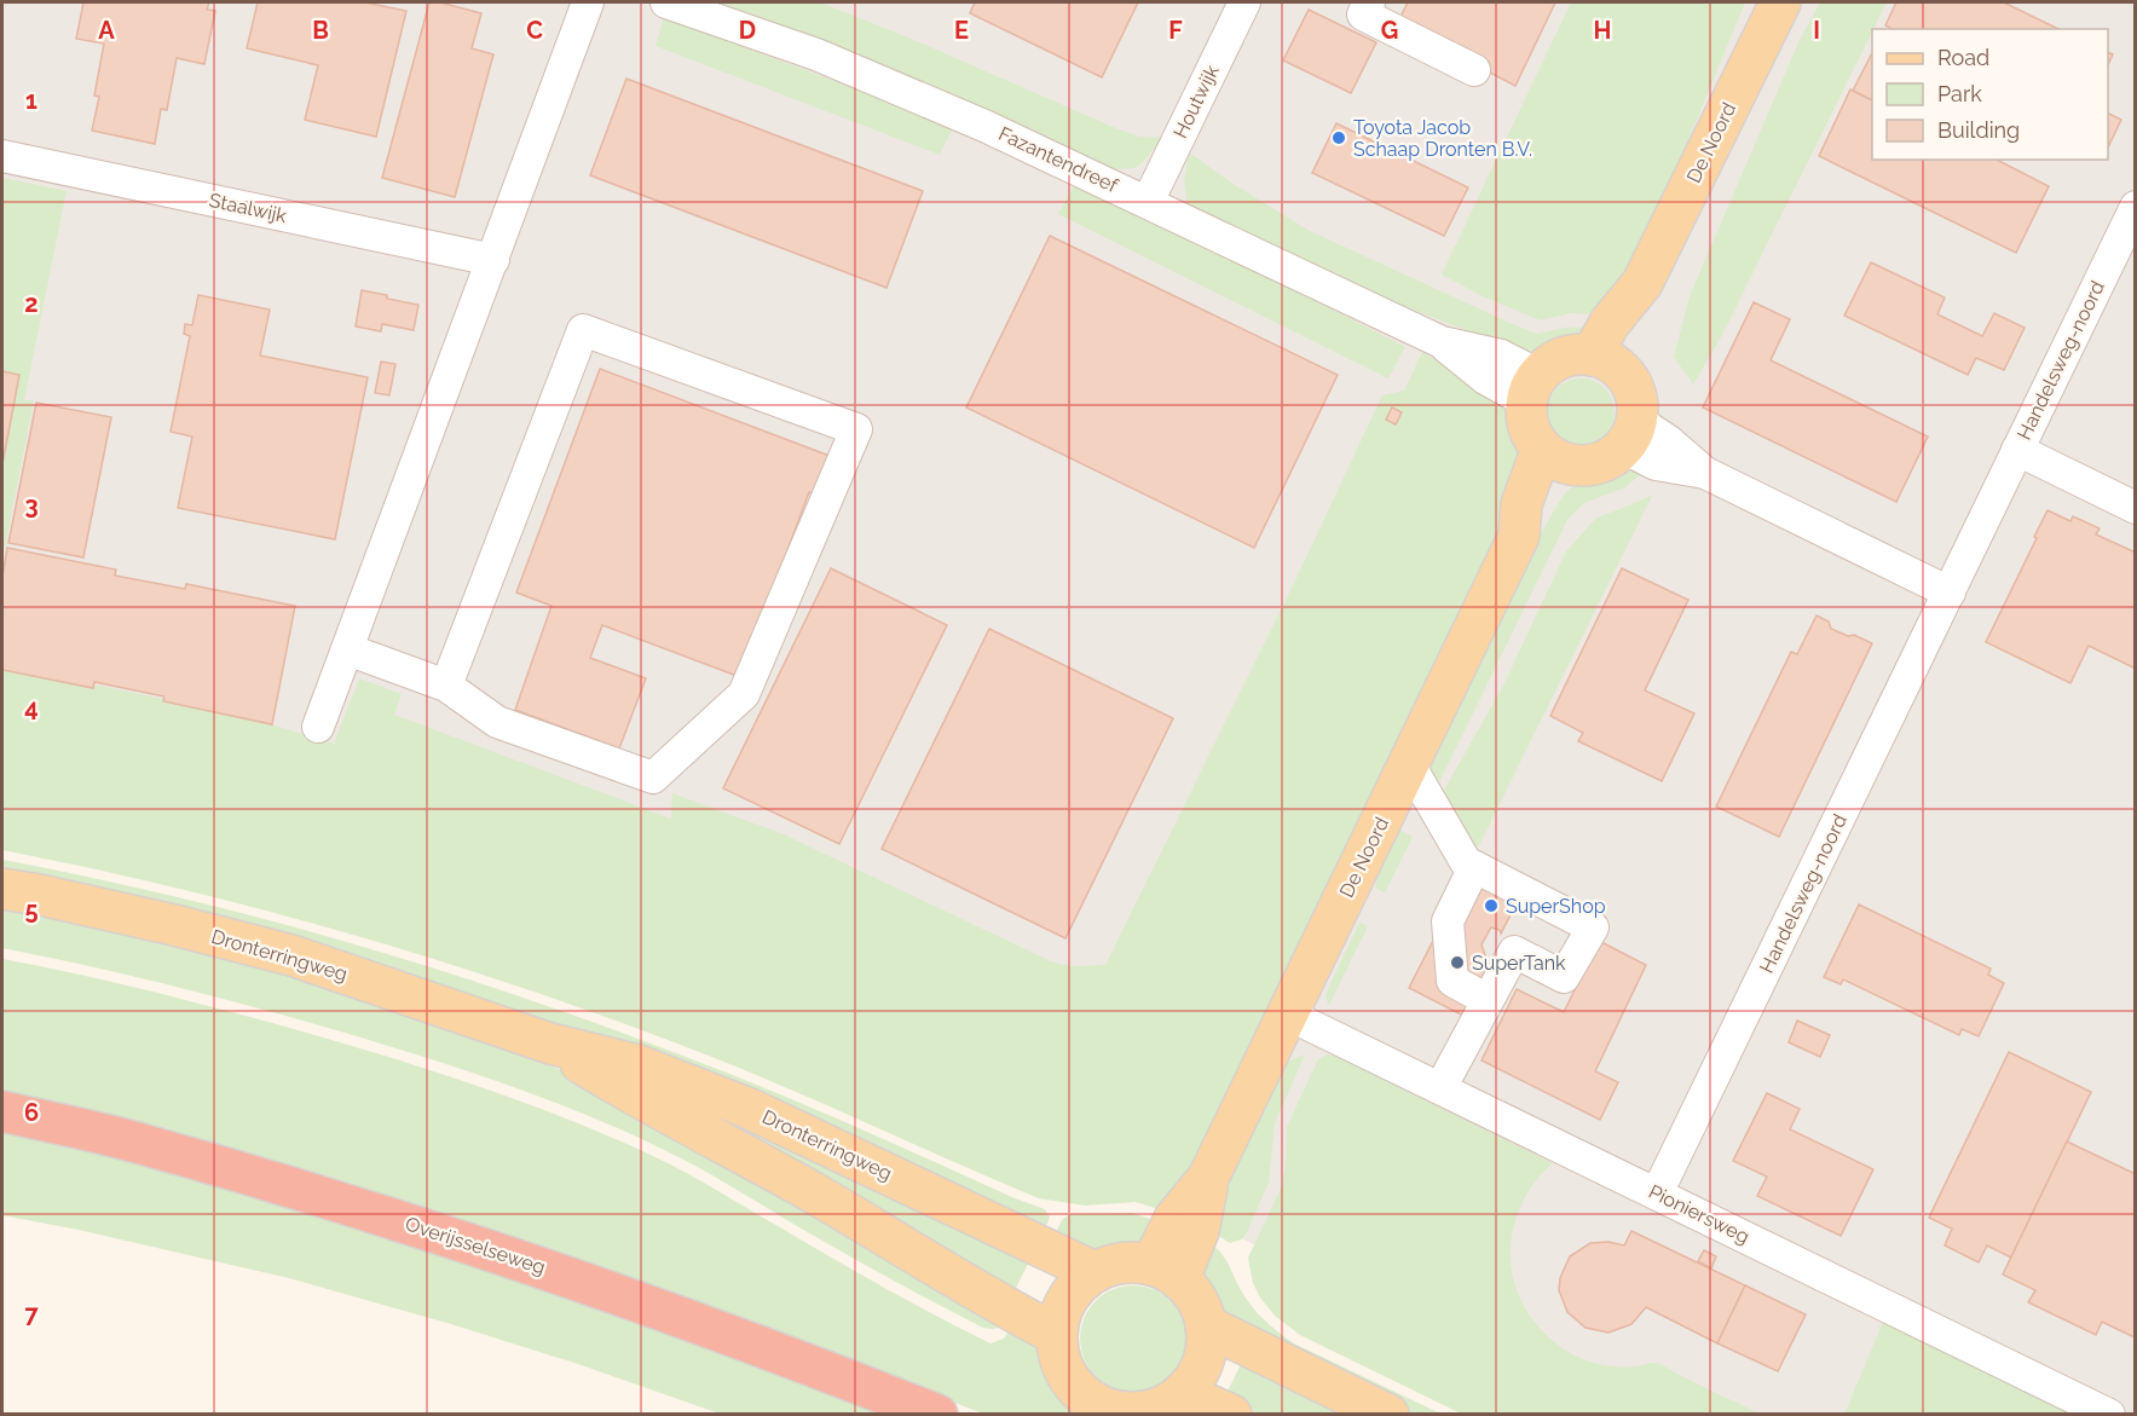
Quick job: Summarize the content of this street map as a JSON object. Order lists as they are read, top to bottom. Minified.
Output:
{"streets":{"highway":["Overijsselseweg"],"main road":["De Noord","Dronterringweg"],"street":["Houtwijk","Fazantendreef","Staalwijk","Handelsweg-noord","Pioniersweg"]},"crossings":[["Houtwijk","Fazantendreef"],["De Noord","Fazantendreef"],["De Noord","Dronterringweg"],["De Noord","Pioniersweg"],["Handelsweg-noord","Pioniersweg"]],"places":["Toyota Jacob Schaap Dronten B.V.","SuperShop","SuperTank"],"legend":["Road","Park","Building"],"grid":{"columns":["A","B","C","D","E","F","G","H","I"],"rows":["1","2","3","4","5","6","7"]}}
